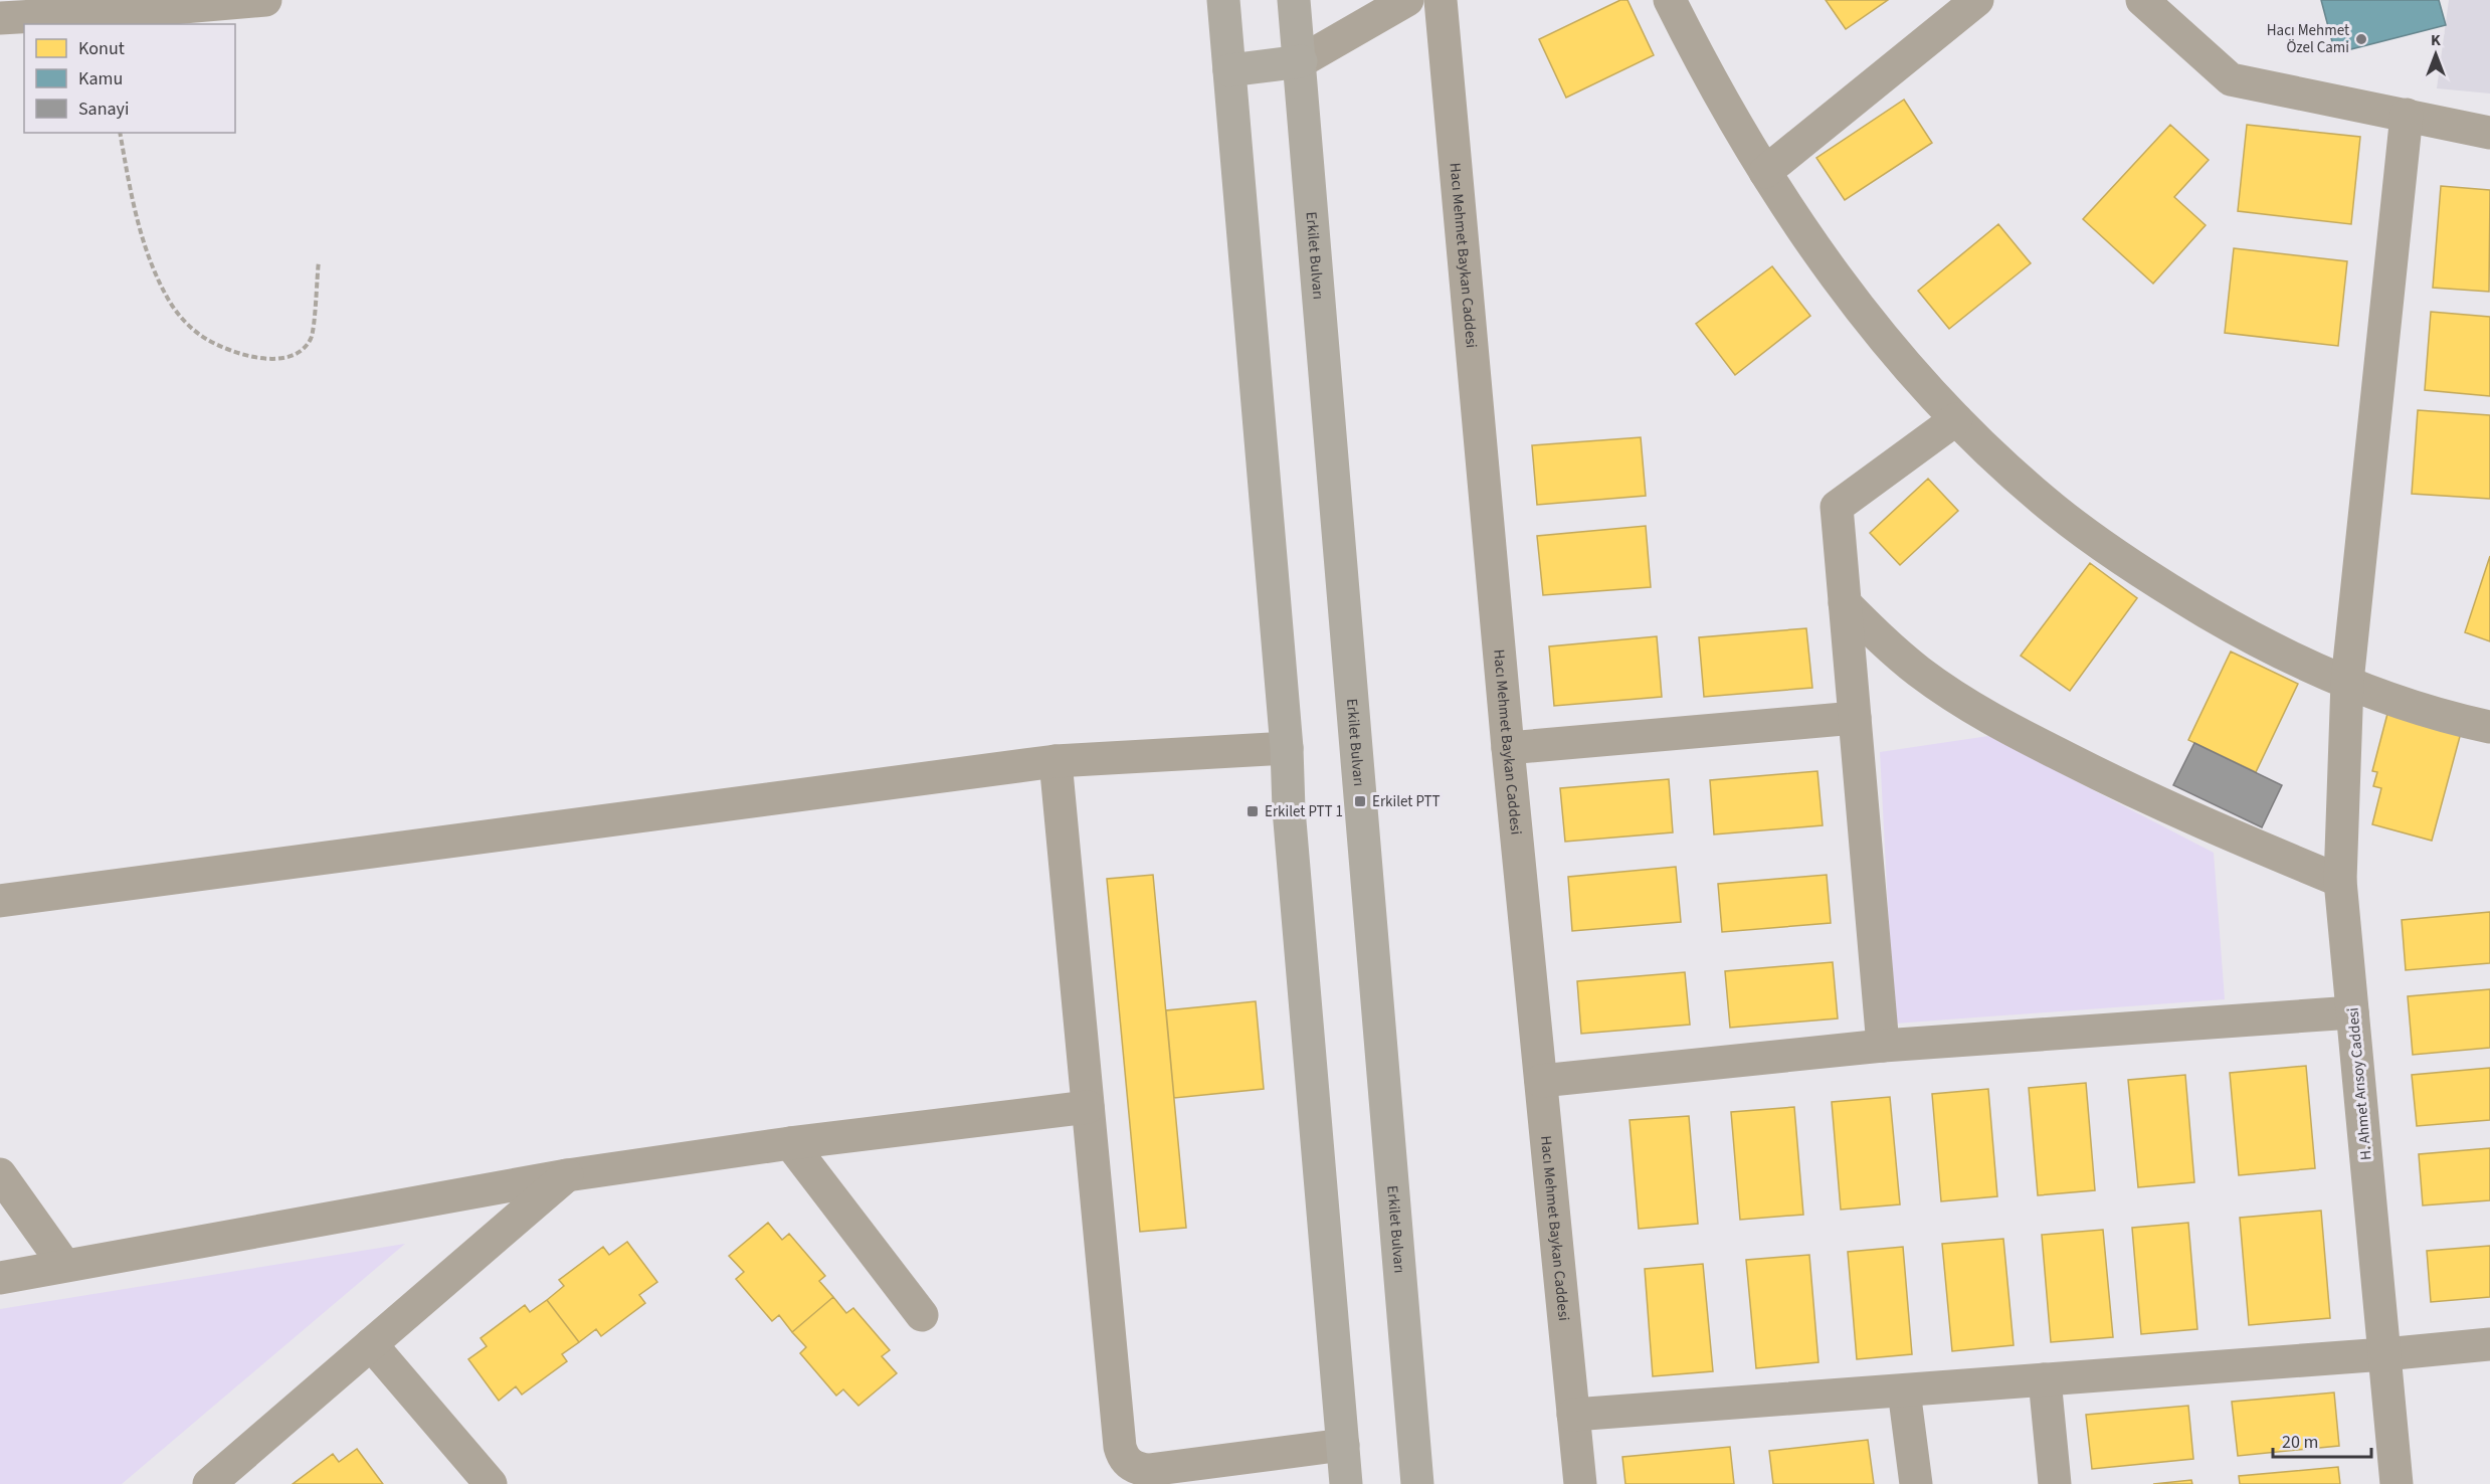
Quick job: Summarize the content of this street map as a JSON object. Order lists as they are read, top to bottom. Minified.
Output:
{"streets":{"main road":["Erkilet Bulvarı"],"street":["Hacı Mehmet Baykan Caddesi","H. Ahmet Arısoy Caddesi"]},"places":{"other":["Hacı Mehmet Özel Cami"],"transit":["Erkilet PTT","Erkilet PTT 1"]},"legend":["Konut","Kamu","Sanayi"],"scale_bar":"20 m","north":"top"}
